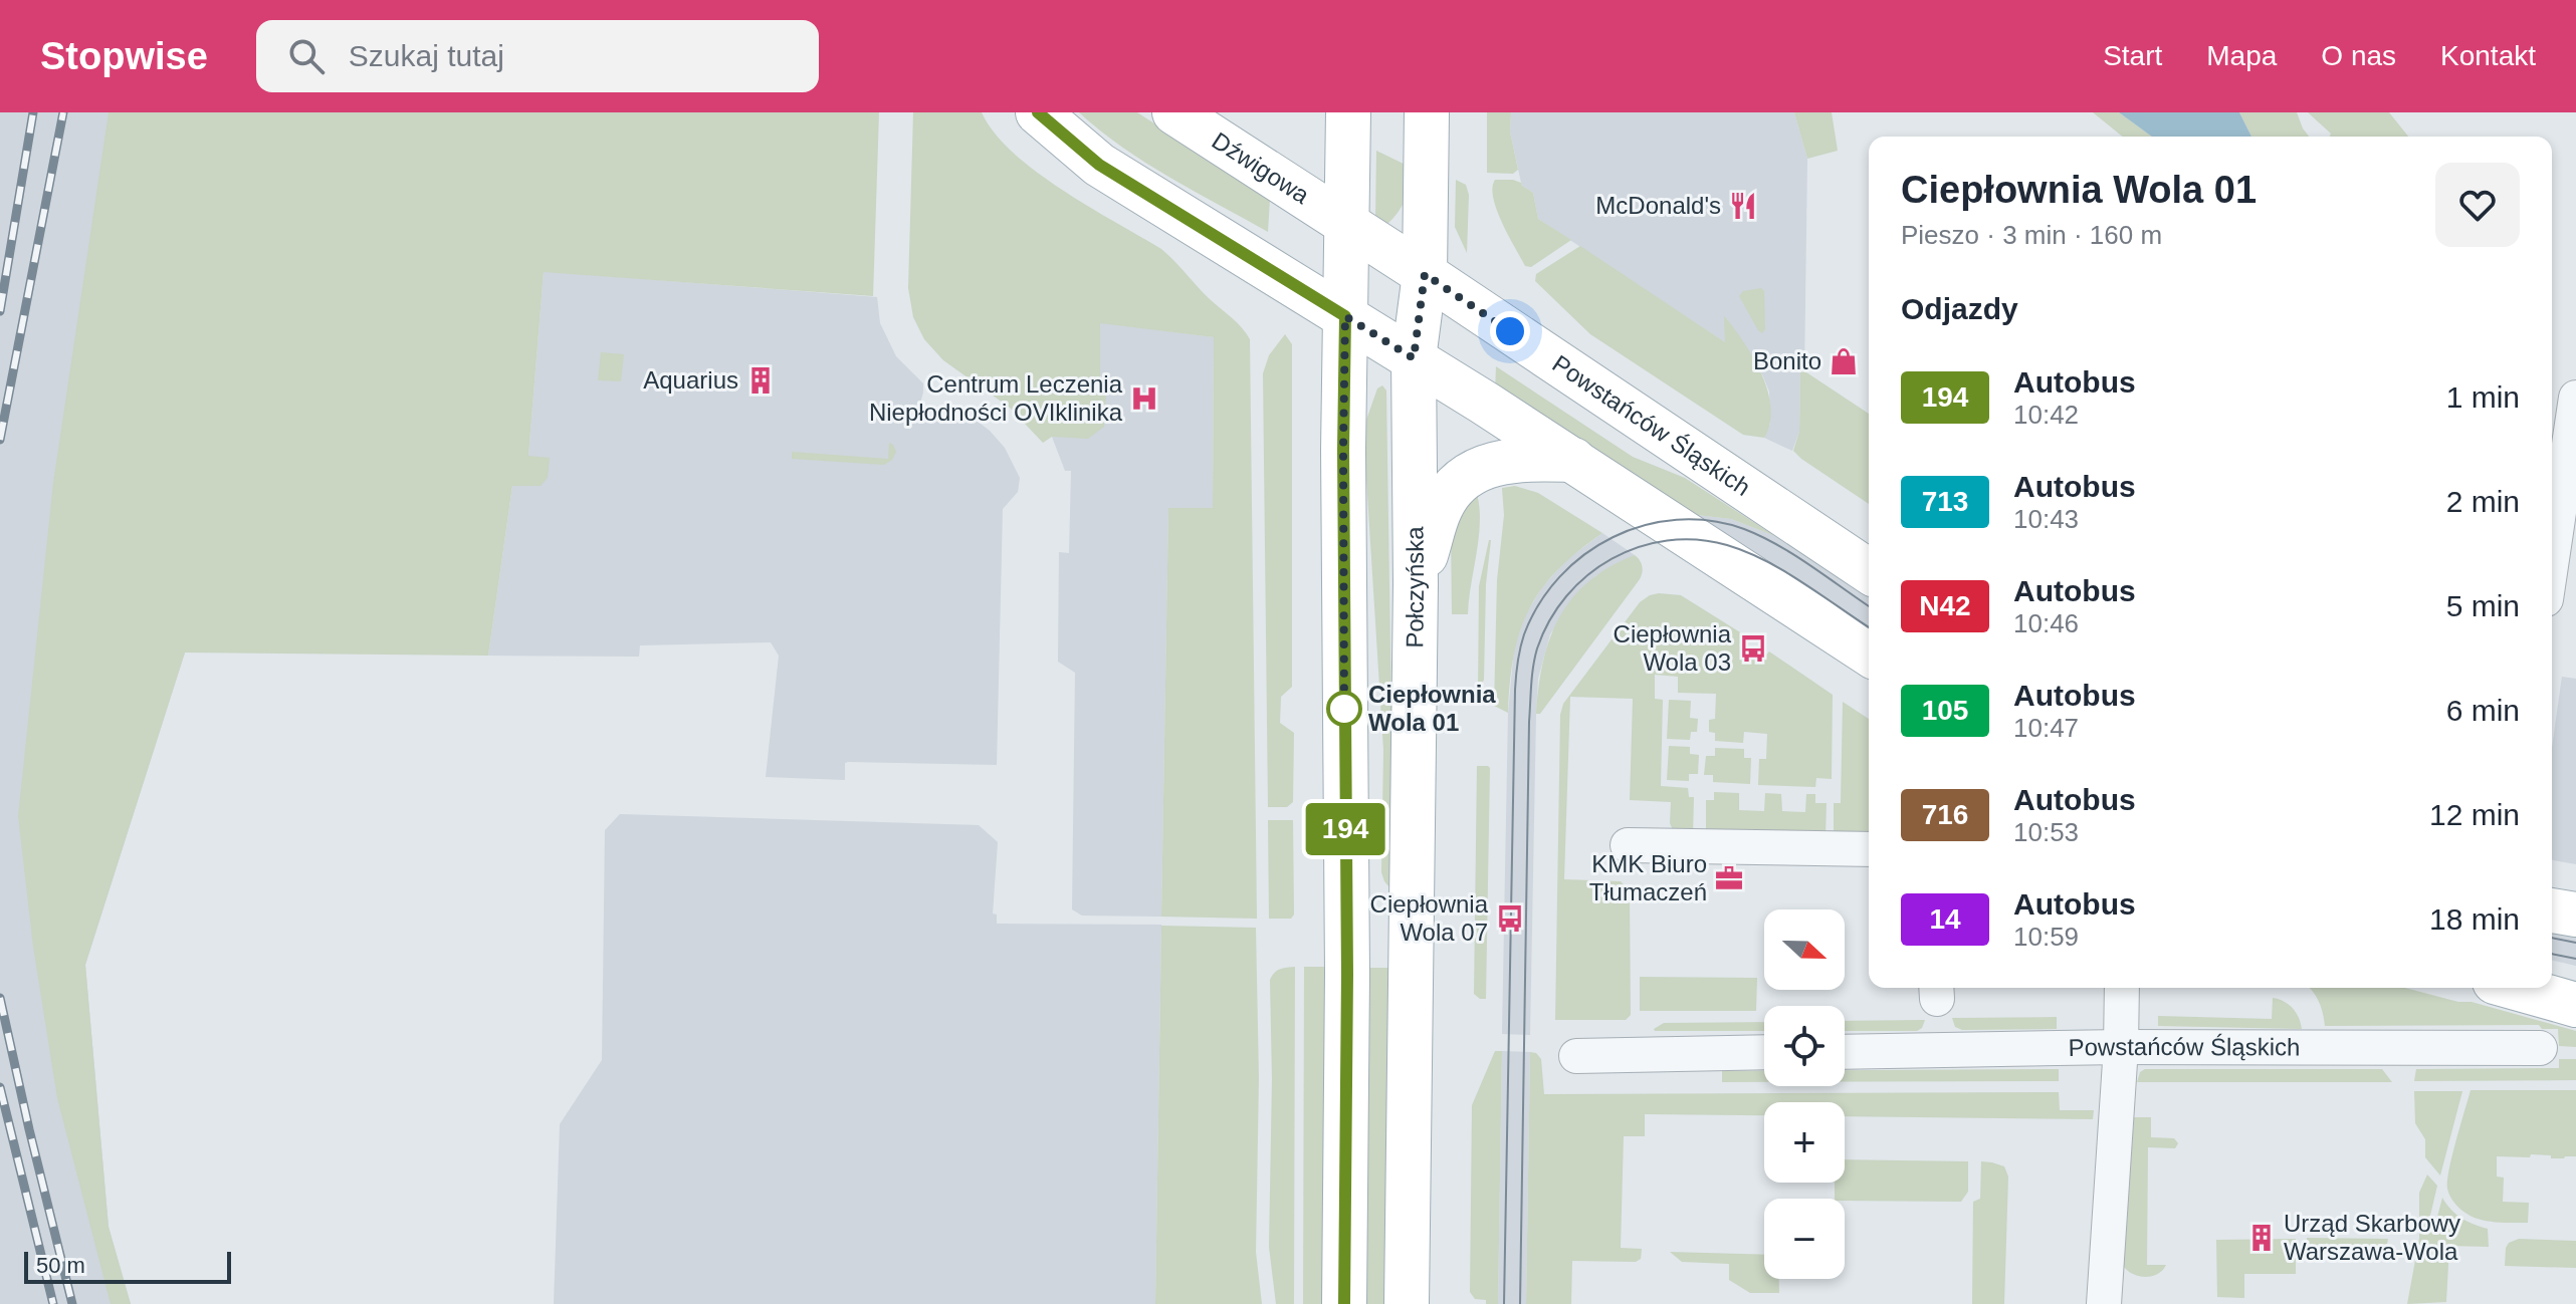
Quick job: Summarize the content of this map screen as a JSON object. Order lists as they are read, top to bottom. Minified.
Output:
{"streets":{"main road":["Dźwigowa","Powstańców Śląskich","Połczyńska"]},"crossings":[["Dźwigowa","Powstańców Śląskich"],["Powstańców Śląskich","Połczyńska"]],"places":{"restaurant":["McDonald's"],"shop":["Bonito"],"building":["Aquarius","Urząd Skarbowy Warszawa-Wola"],"hospital":["Centrum Leczenia Niepłodności OVIklinika"],"bus stop":["Ciepłownia Wola 03","Ciepłownia Wola 07"],"other":["Ciepłownia Wola 01"],"office":["KMK Biuro Tłumaczeń"]},"lines":["bus line 194"],"scale_bar":"50 m","north":"right","page":{"header":"Stopwise","search":"Szukaj tutaj","nav":["Start","Mapa","O nas","Kontakt"],"on_map":"194","heading":[["Ciepłownia Wola 01","Pieszo · 3 min · 160 m"],"Odjazdy"],"list":[{"mark":"194","name":"Autobus","note":"10:42","value":"1 min"},{"mark":"713","name":"Autobus","note":"10:43","value":"2 min"},{"mark":"N42","name":"Autobus","note":"10:46","value":"5 min"},{"mark":"105","name":"Autobus","note":"10:47","value":"6 min"},{"mark":"716","name":"Autobus","note":"10:53","value":"12 min"},{"mark":"14","name":"Autobus","note":"10:59","value":"18 min"}],"map_buttons":["+","−"],"scale":"50 m"}}
